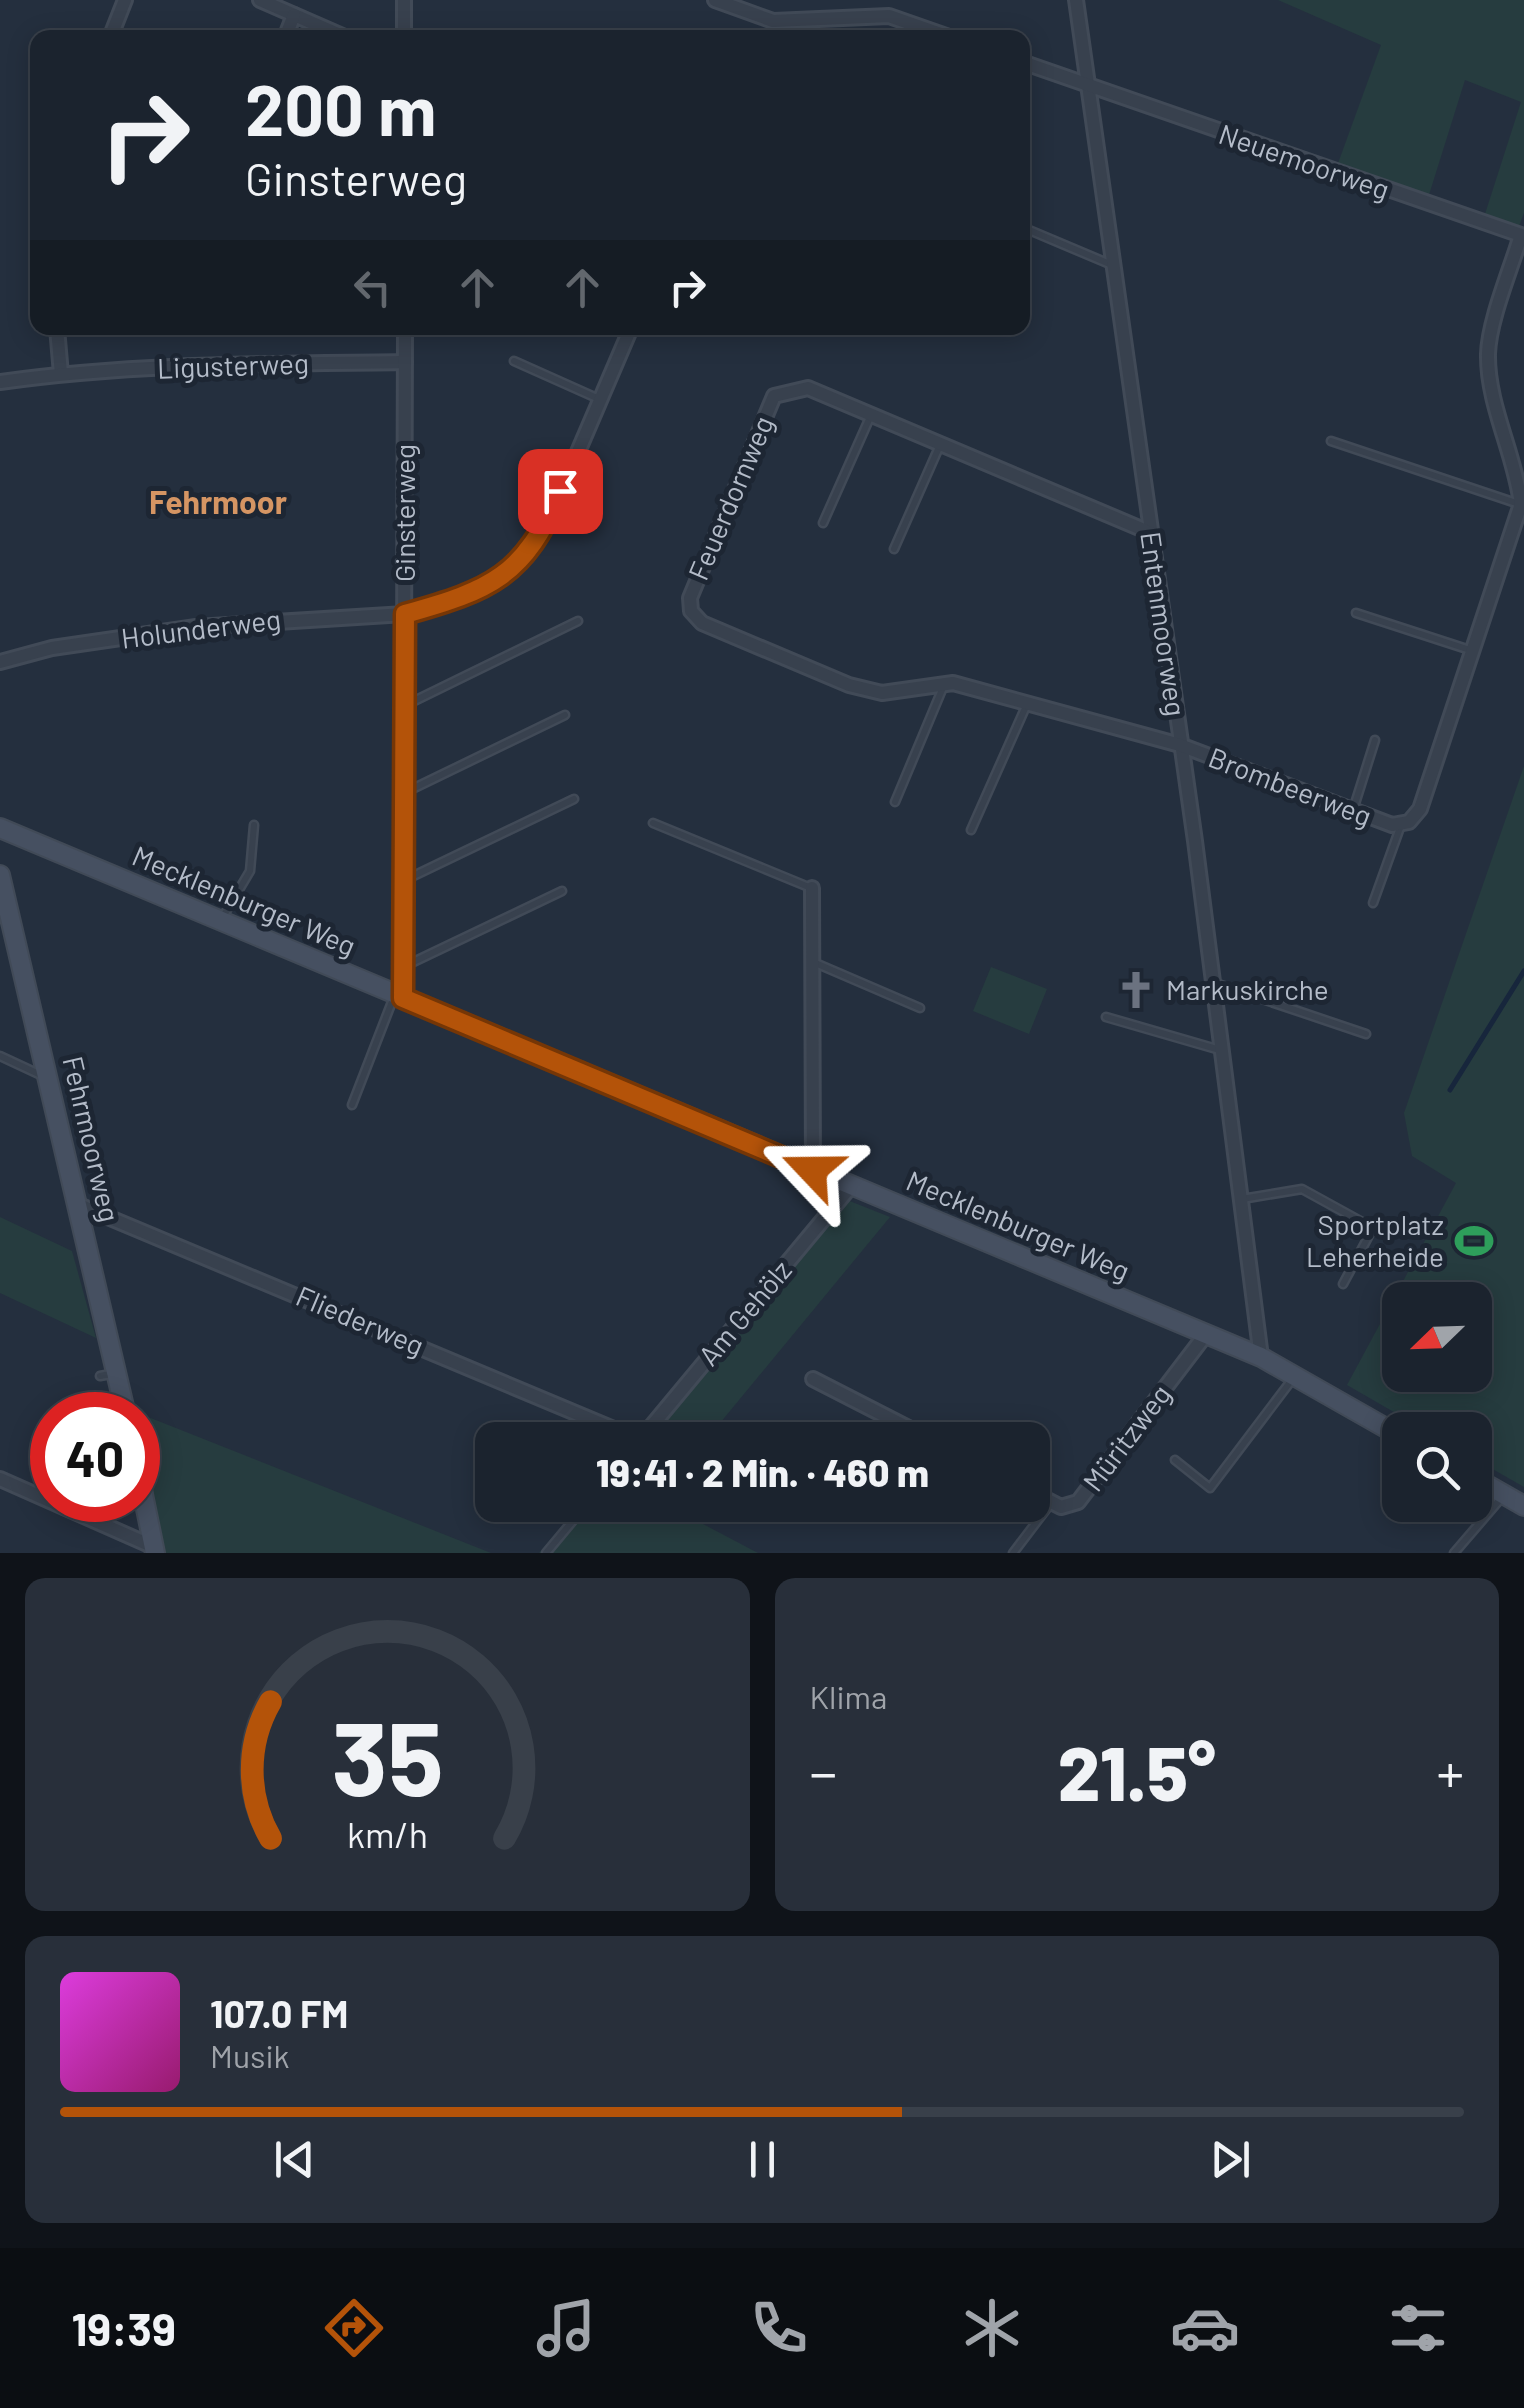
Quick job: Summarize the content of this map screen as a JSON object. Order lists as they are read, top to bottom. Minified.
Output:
{"streets":{"street":["Neuemoorweg","Ligusterweg","Feuerdornweg","Ginsterweg","Entenmoorweg","Holunderweg","Brombeerweg","Mecklenburger Weg","Fehrmoorweg","Am Gehölz","Fliederweg","Müritzweg"]},"crossings":[["Neuemoorweg","Entenmoorweg"],["Neuemoorweg","Brombeerweg"],["Ligusterweg","Ginsterweg"],["Feuerdornweg","Entenmoorweg"],["Feuerdornweg","Brombeerweg"],["Ginsterweg","Holunderweg"],["Ginsterweg","Mecklenburger Weg"],["Entenmoorweg","Brombeerweg"],["Entenmoorweg","Mecklenburger Weg"],["Mecklenburger Weg","Am Gehölz"],["Mecklenburger Weg","Müritzweg"],["Fehrmoorweg","Fliederweg"]],"districts":["Fehrmoor"],"places":{"church":["Markuskirche"],"sports":["Sportplatz Leherheide"]},"north":"bottom left","page":{"turn":["200 m","Ginsterweg"],"limit":"40","trip":"19:41 · 2 Min. · 460 m","tile":"Klima","heat":["−","21.5°","+"],"song":["107.0 FM","Musik"],"tabs":"19:39","gauge":["35","km/h"]}}
